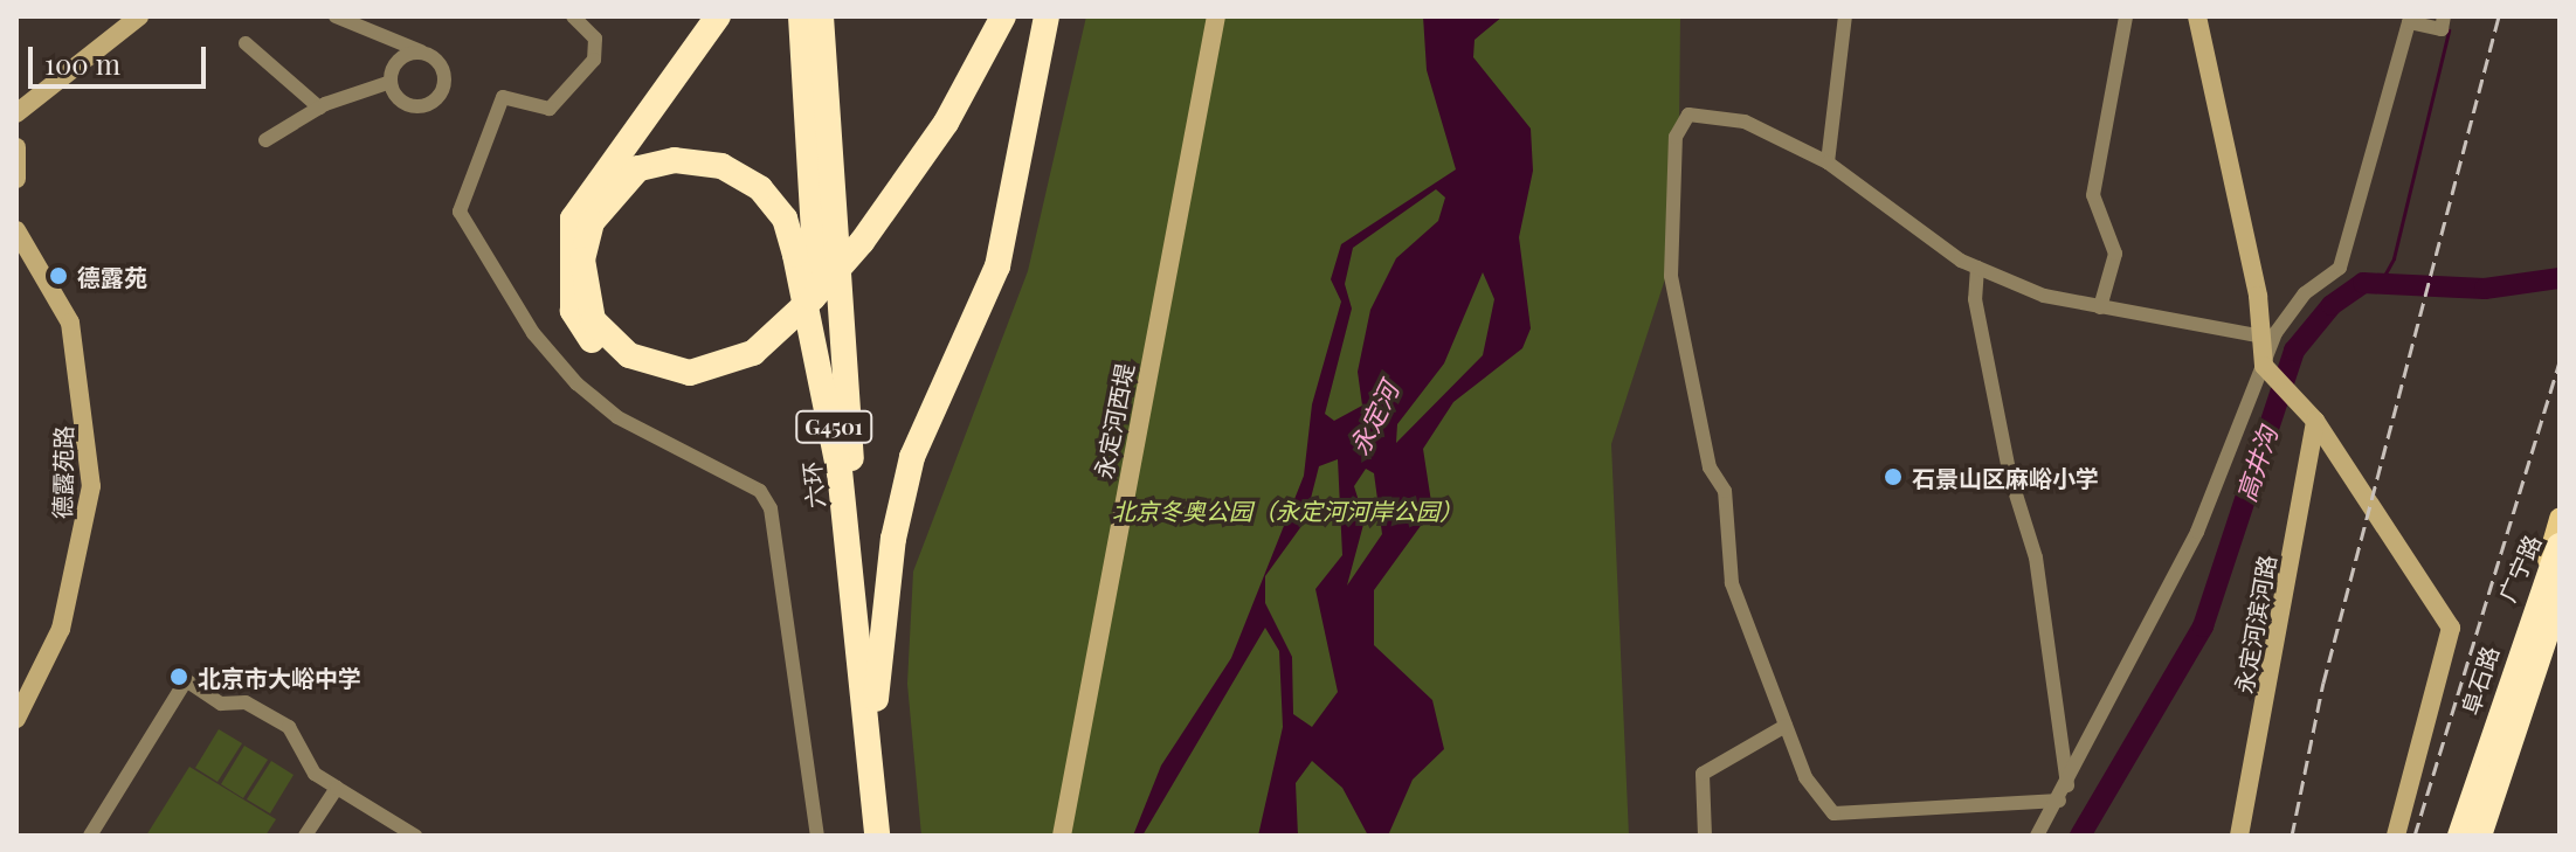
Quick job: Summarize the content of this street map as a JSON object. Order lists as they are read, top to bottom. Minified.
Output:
{"streets":{"highway":["G4501","六环","阜石路"],"street":["永定河西堤","德露苑路","广宁路","永定河滨河路"]},"crossings":[["广宁路","阜石路"]],"water":["永定河","高井沟"],"parks":["北京冬奥公园（永定河河岸公园）"],"places":["德露苑","石景山区麻峪小学","北京市大峪中学"],"scale_bar":"100 m"}
